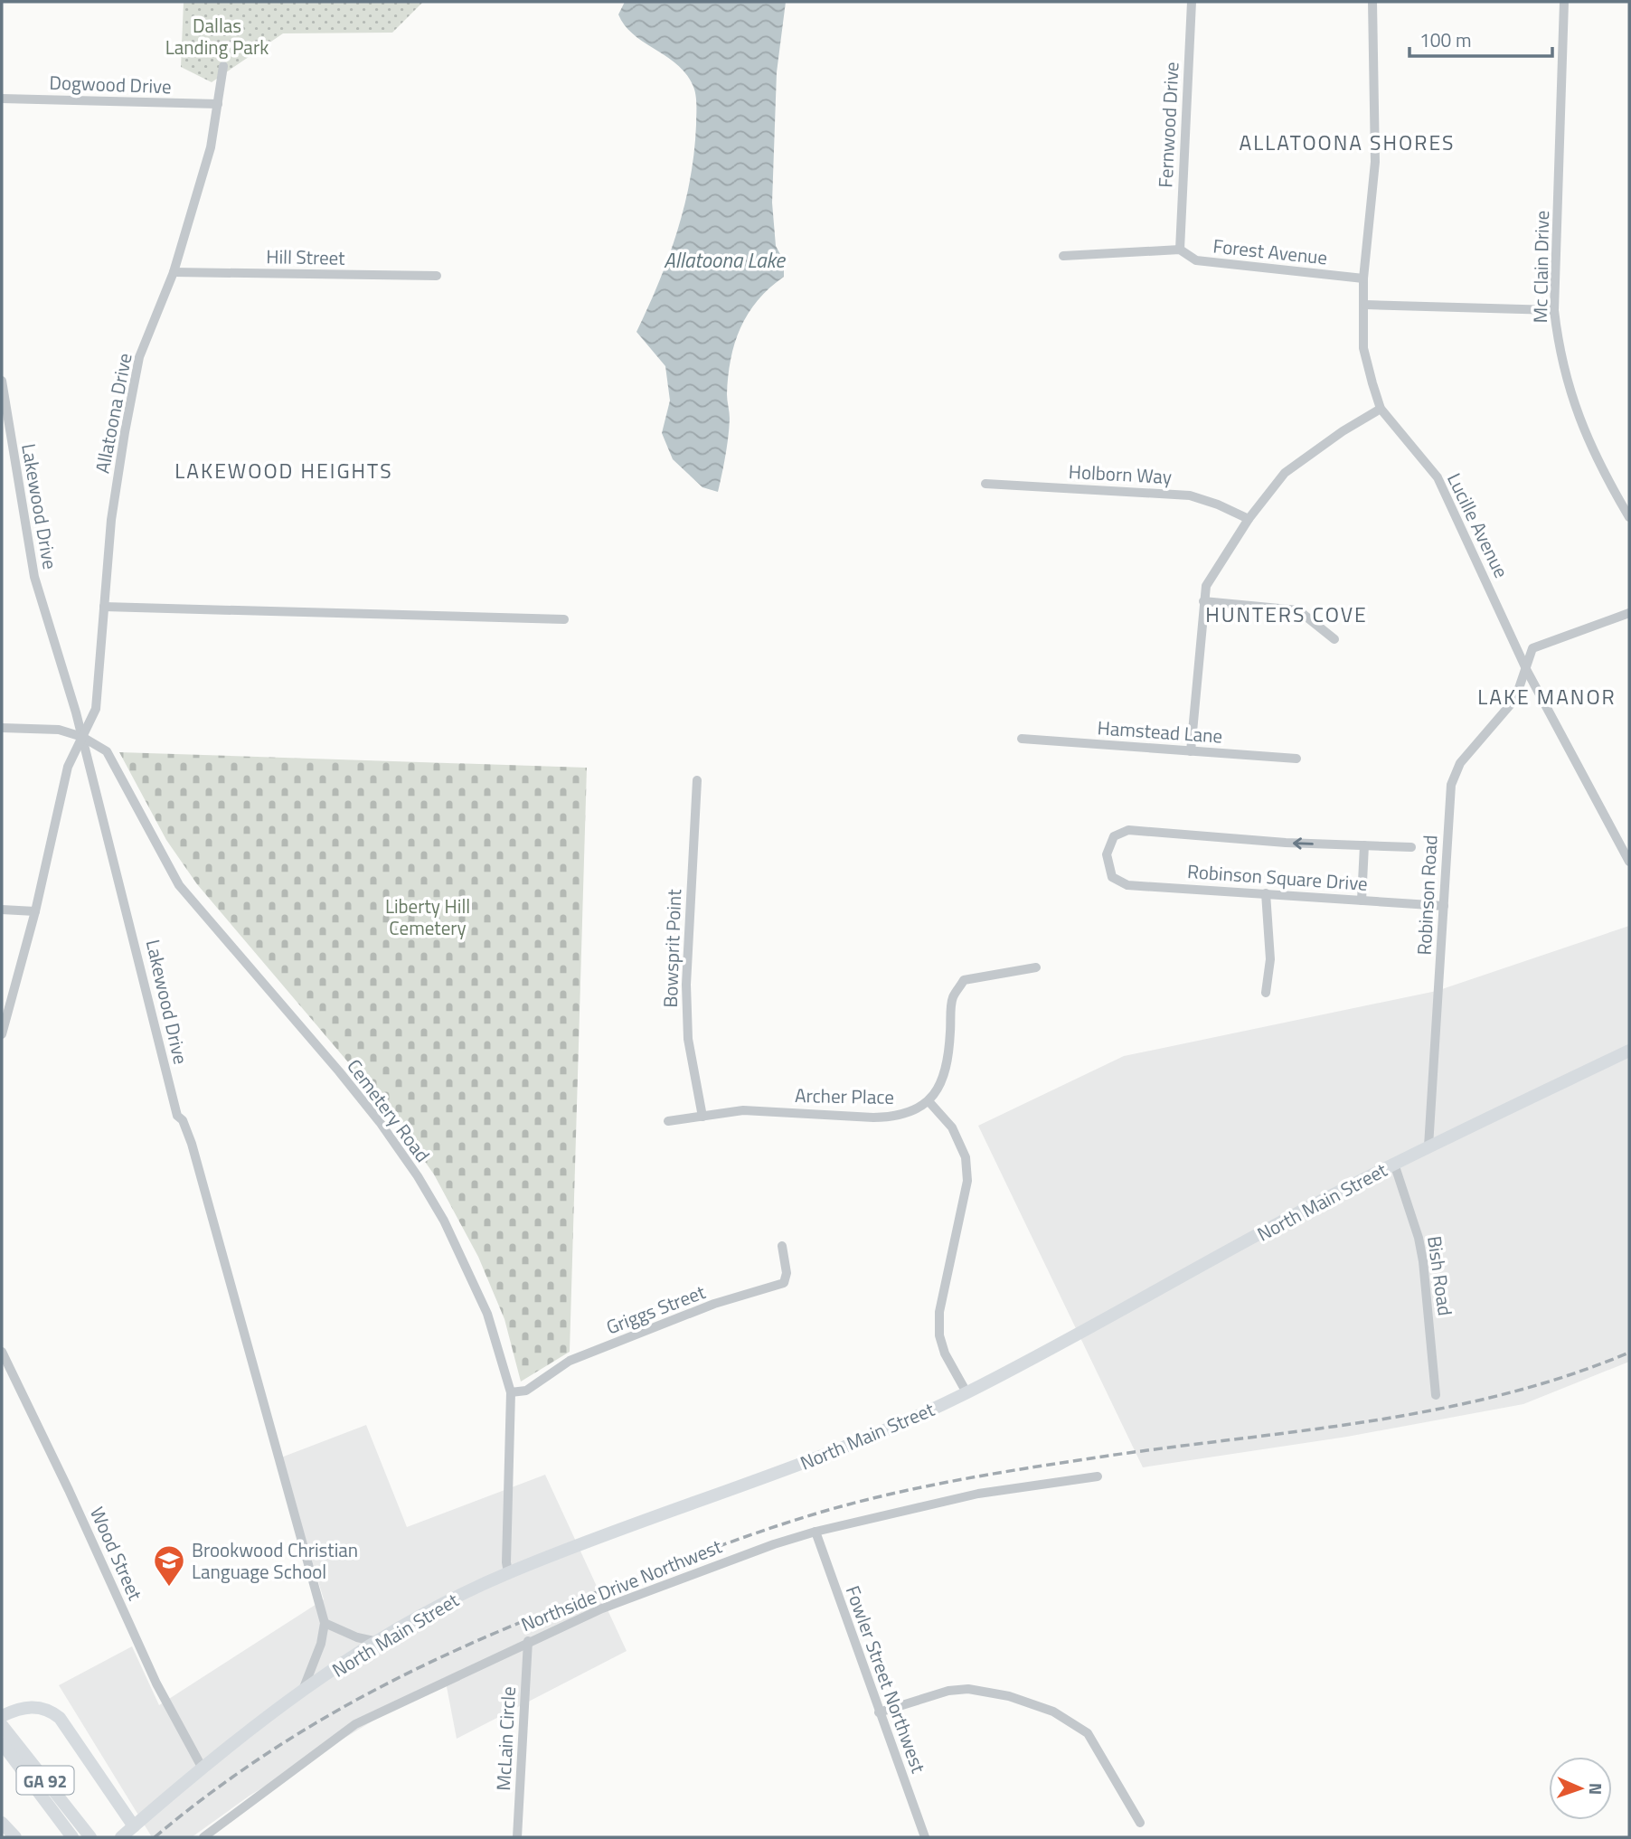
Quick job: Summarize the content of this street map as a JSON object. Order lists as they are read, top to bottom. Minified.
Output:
{"streets":{"main road":["North Main Street","GA 92"],"street":["Dogwood Drive","Fernwood Drive","Forest Avenue","Hill Street","Mc Clain Drive","Allatoona Drive","Holborn Way","Lakewood Drive","Lucille Avenue","Hamstead Lane","Robinson Square Drive","Robinson Road","Bowsprit Point","Archer Place","Cemetery Road","Bish Road","Griggs Street","Wood Street","Northside Drive Northwest","Fowler Street Northwest","McLain Circle"]},"crossings":[["Dogwood Drive","Allatoona Drive"],["Fernwood Drive","Forest Avenue"],["Forest Avenue","Lucille Avenue"],["Hill Street","Allatoona Drive"],["Allatoona Drive","Lakewood Drive"],["Allatoona Drive","Cemetery Road"],["Lakewood Drive","Cemetery Road"],["Lakewood Drive","North Main Street"],["Lucille Avenue","Robinson Road"],["Robinson Square Drive","Robinson Road"],["Robinson Road","North Main Street"],["Bowsprit Point","Archer Place"],["Cemetery Road","North Main Street"],["Cemetery Road","Griggs Street"],["North Main Street","Bish Road"],["North Main Street","Wood Street"],["Northside Drive Northwest","Fowler Street Northwest"],["Northside Drive Northwest","McLain Circle"]],"districts":["ALLATOONA SHORES","LAKEWOOD HEIGHTS","HUNTERS COVE","LAKE MANOR"],"water":["Allatoona Lake"],"parks":["Dallas Landing Park","Liberty Hill Cemetery"],"places":{"school or university":["Brookwood Christian Language School"]},"scale_bar":"100 m","north":"right"}
